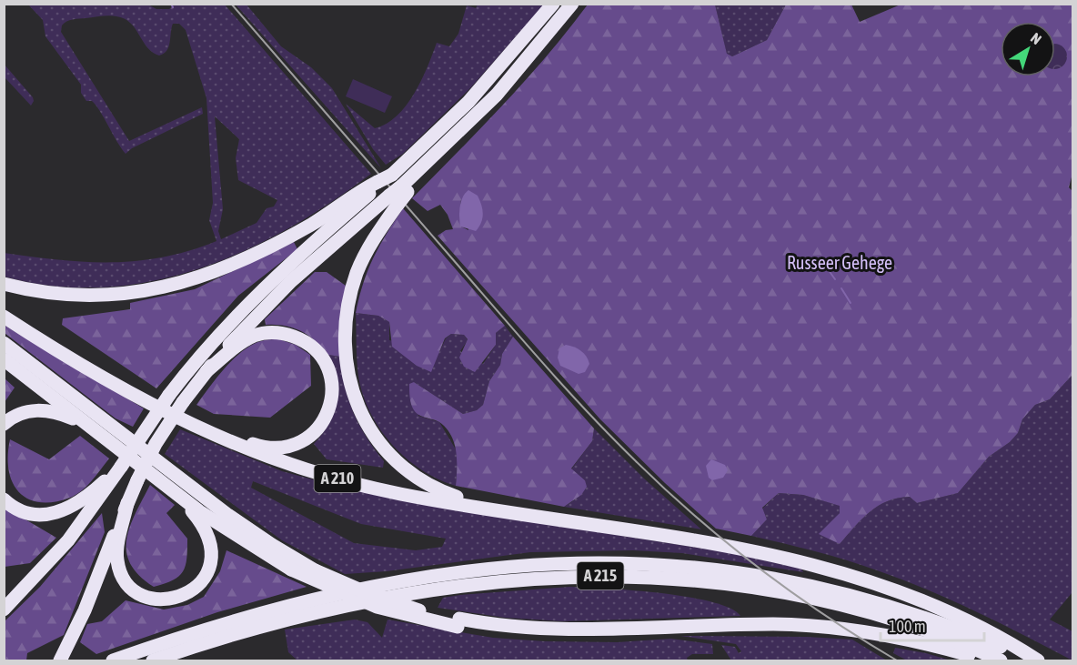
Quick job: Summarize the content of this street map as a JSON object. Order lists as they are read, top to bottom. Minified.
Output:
{"streets":{"highway":["A 210","A 215"]},"parks":["Russeer Gehege"],"scale_bar":"100 m","north":"top right"}
